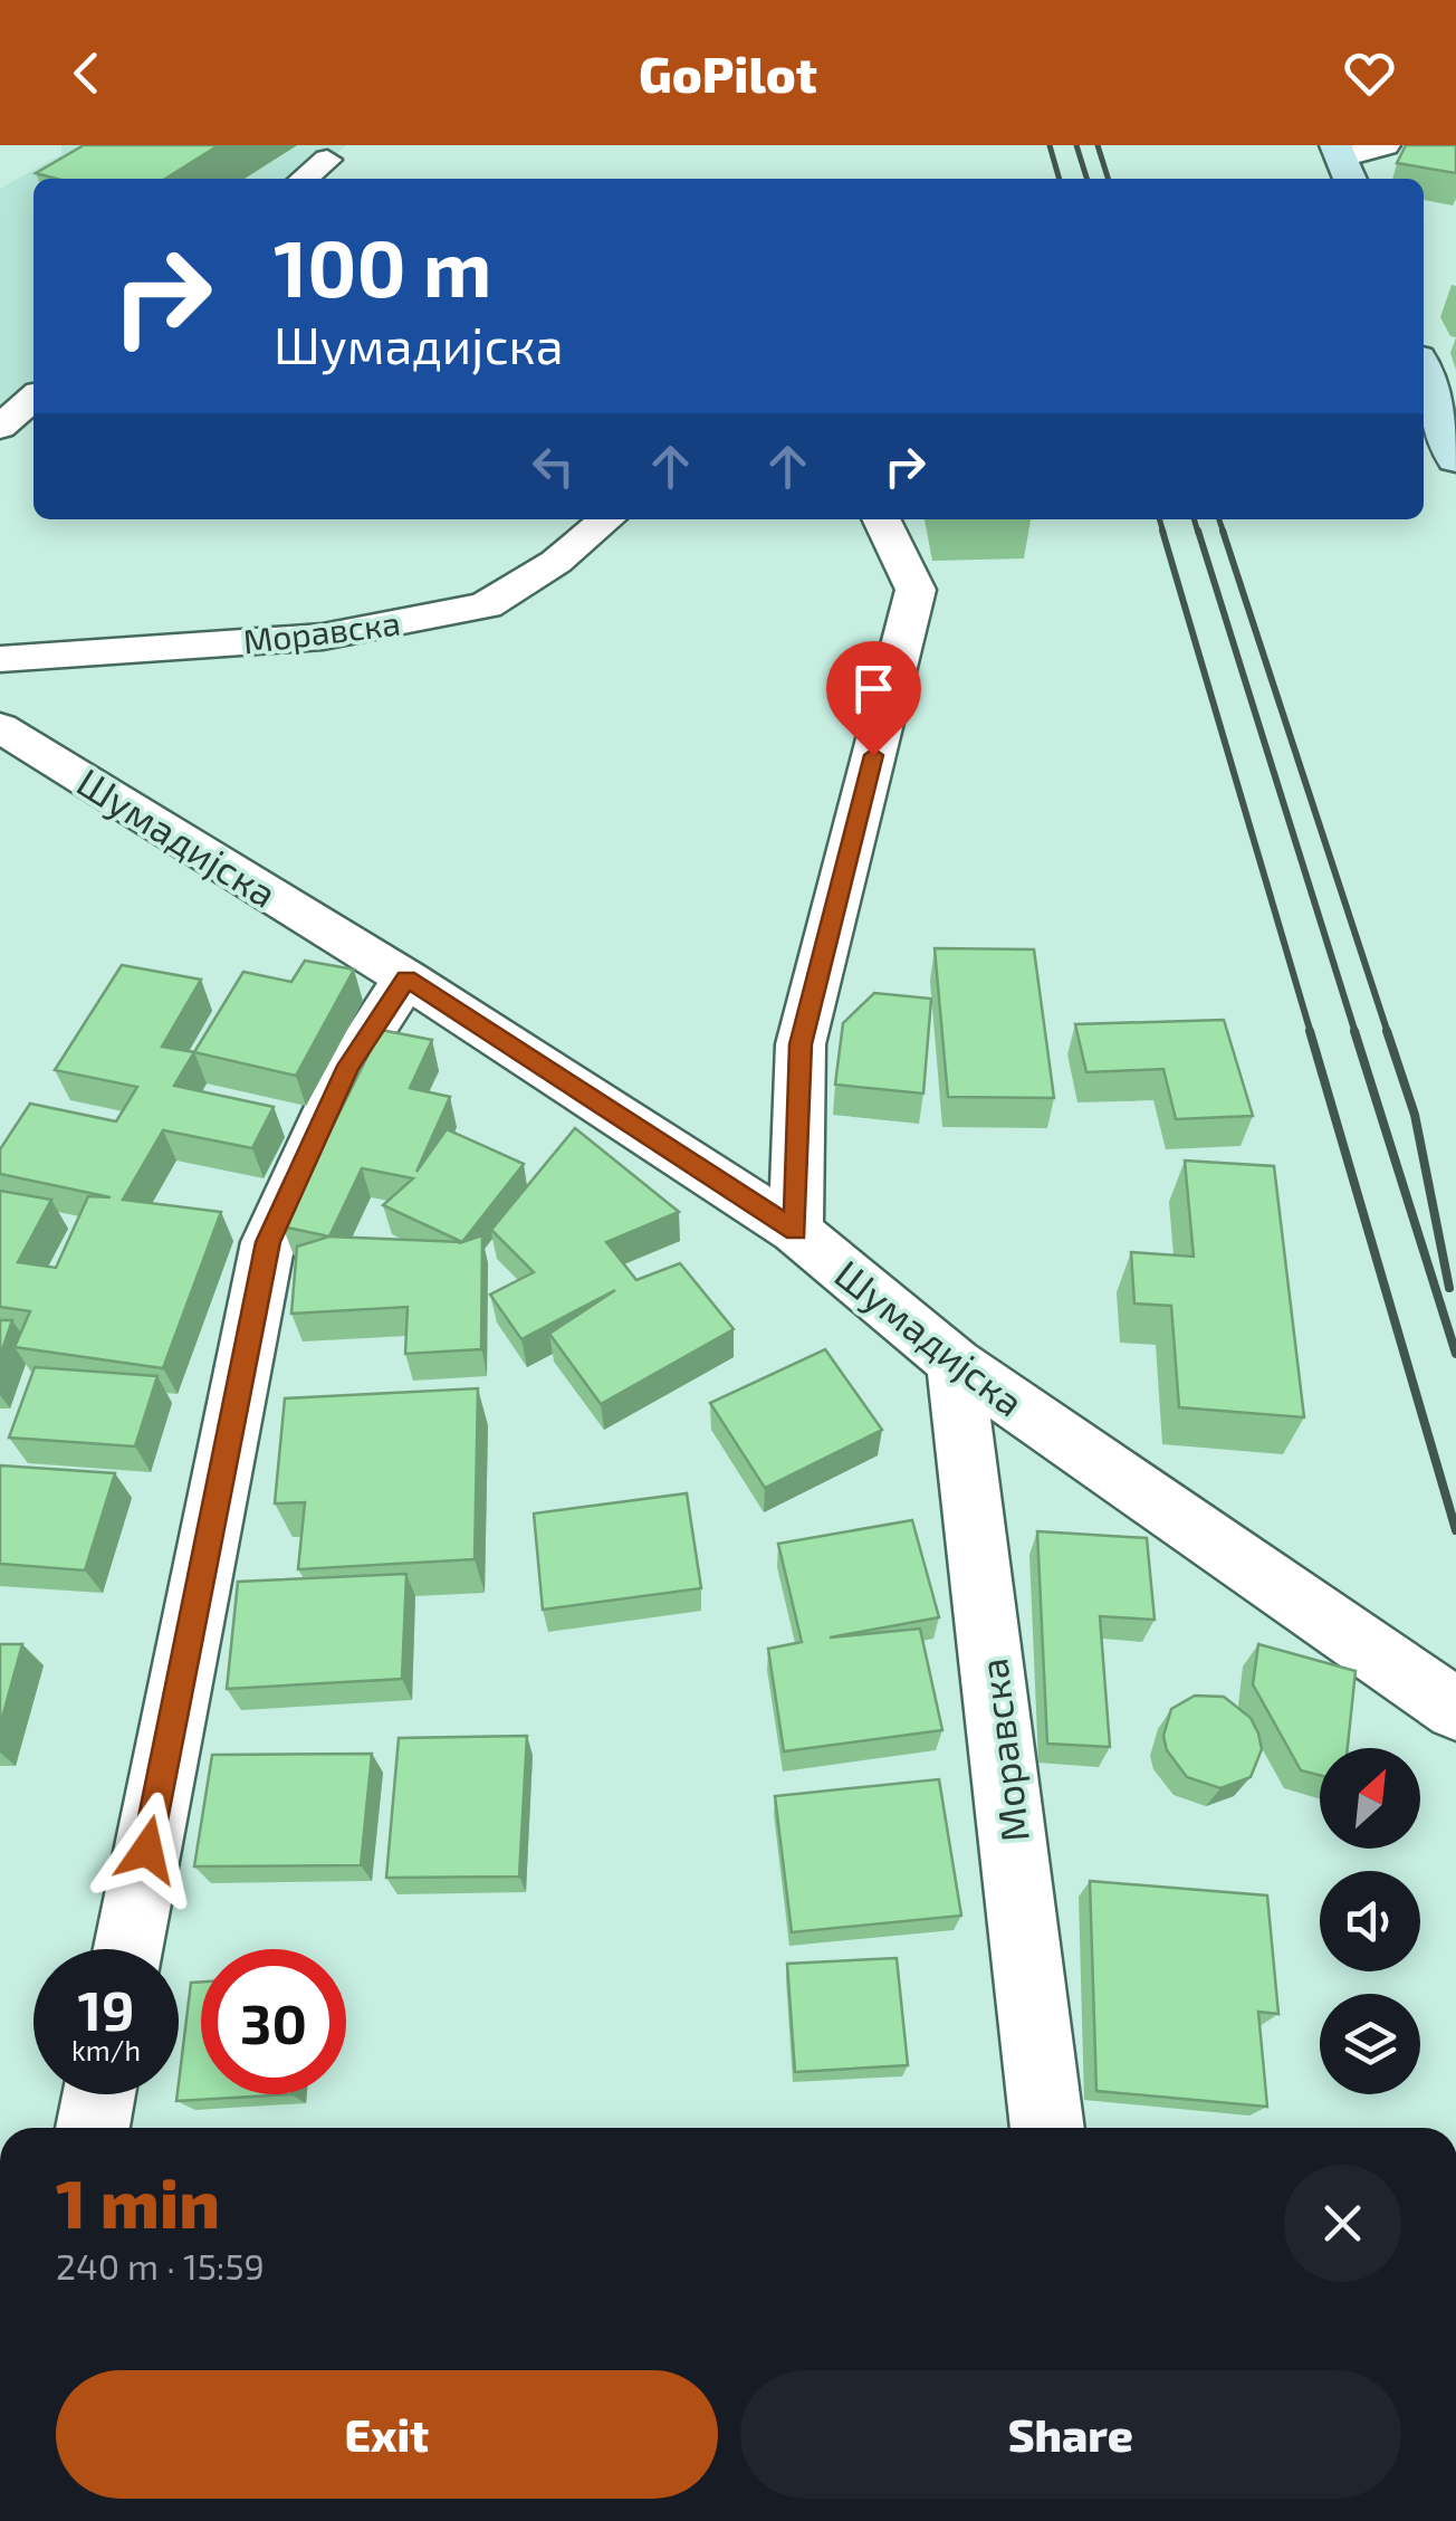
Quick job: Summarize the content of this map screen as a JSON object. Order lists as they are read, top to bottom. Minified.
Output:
{"streets":{"street":["Моравска","Шумадијска"]},"crossings":[["Моравска","Шумадијска"]],"north":"top right","page":{"header":"GoPilot","turn":["100 m","Шумадијска"],"speed":"19 km/h","limit":"30","heading":["1 min","240 m · 15:59"],"buttons":["Exit","Share"]}}
